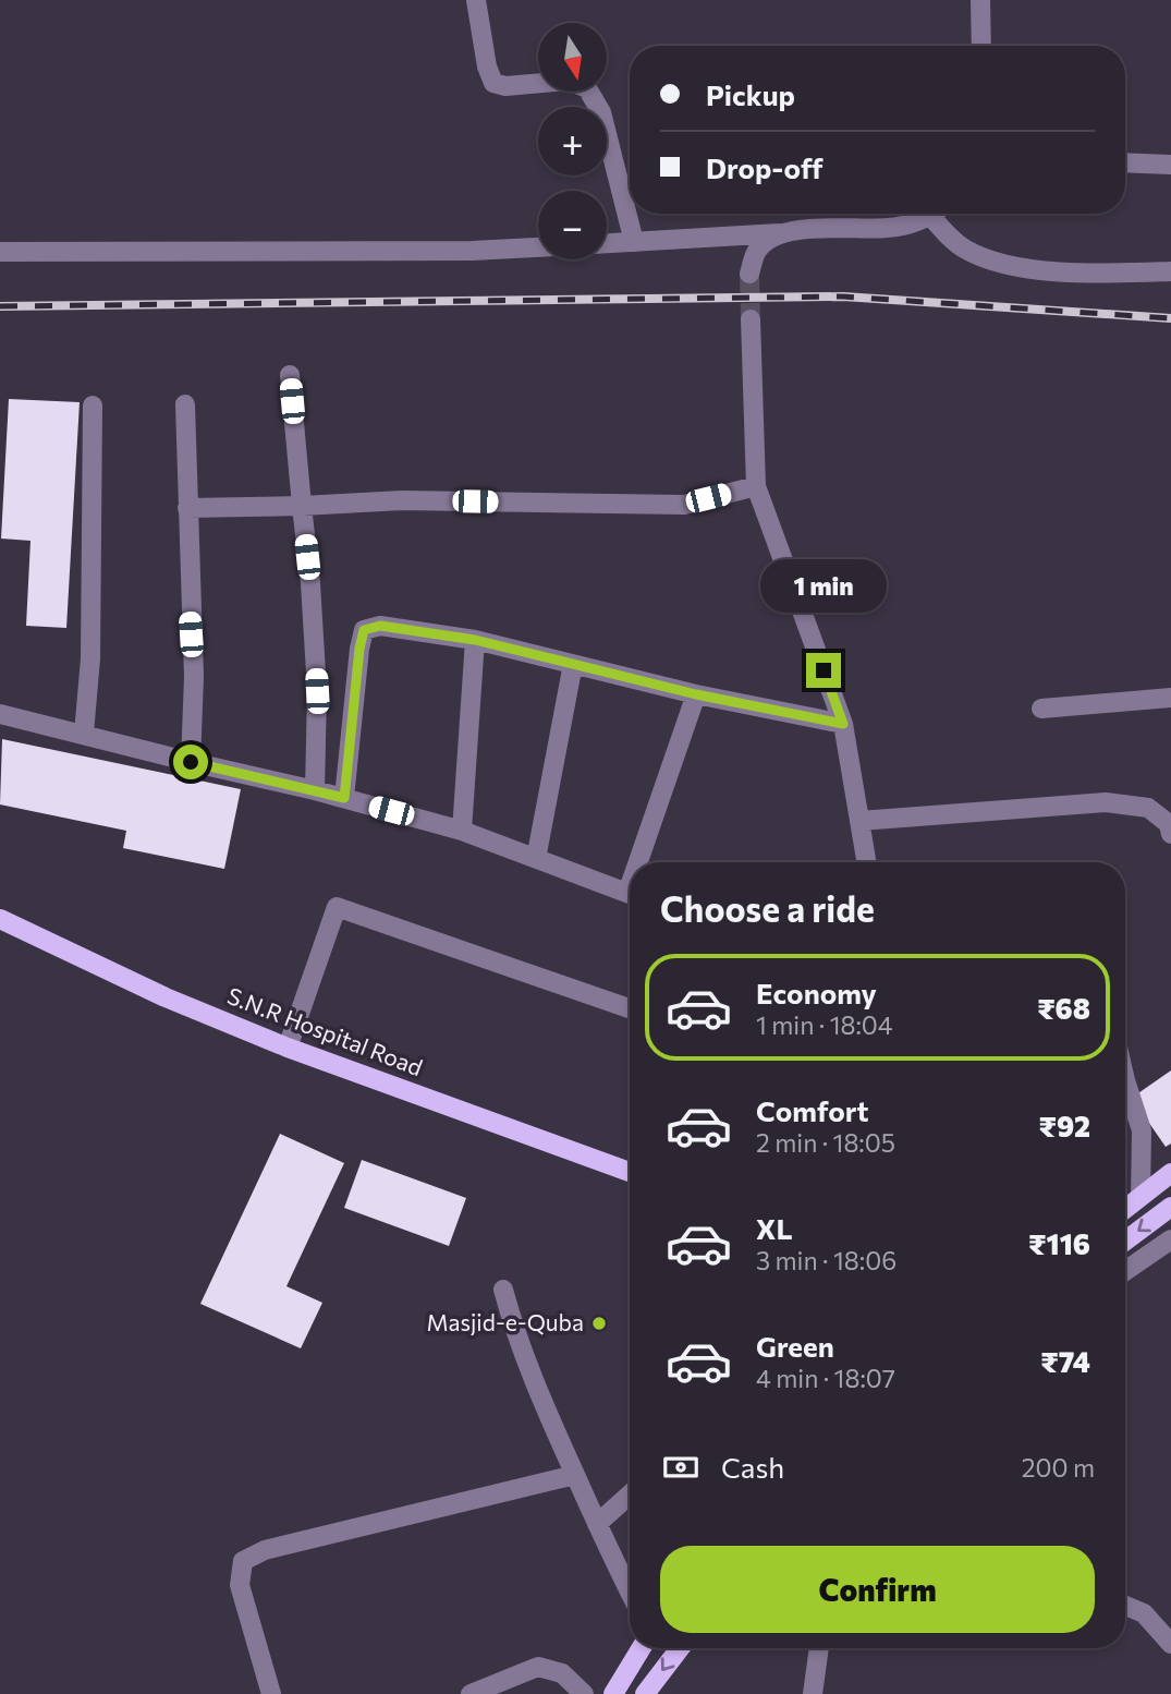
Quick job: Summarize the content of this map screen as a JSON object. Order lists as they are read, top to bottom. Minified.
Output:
{"streets":{"main road":["S.N.R Hospital Road"]},"places":["Masjid-e-Quba"],"north":"bottom","page":{"map_buttons":["+","−"],"banner":["Pickup","Drop-off"],"bubble":"1 min","heading":"Choose a ride","list":[{"name":"Economy","note":"1 min · 18:04","value":"₹68"},{"name":"Comfort","note":"2 min · 18:05","value":"₹92"},{"name":"XL","note":"3 min · 18:06","value":"₹116"},{"name":"Green","note":"4 min · 18:07","value":"₹74"}],"pay":["Cash","200 m"],"buttons":"Confirm"}}
